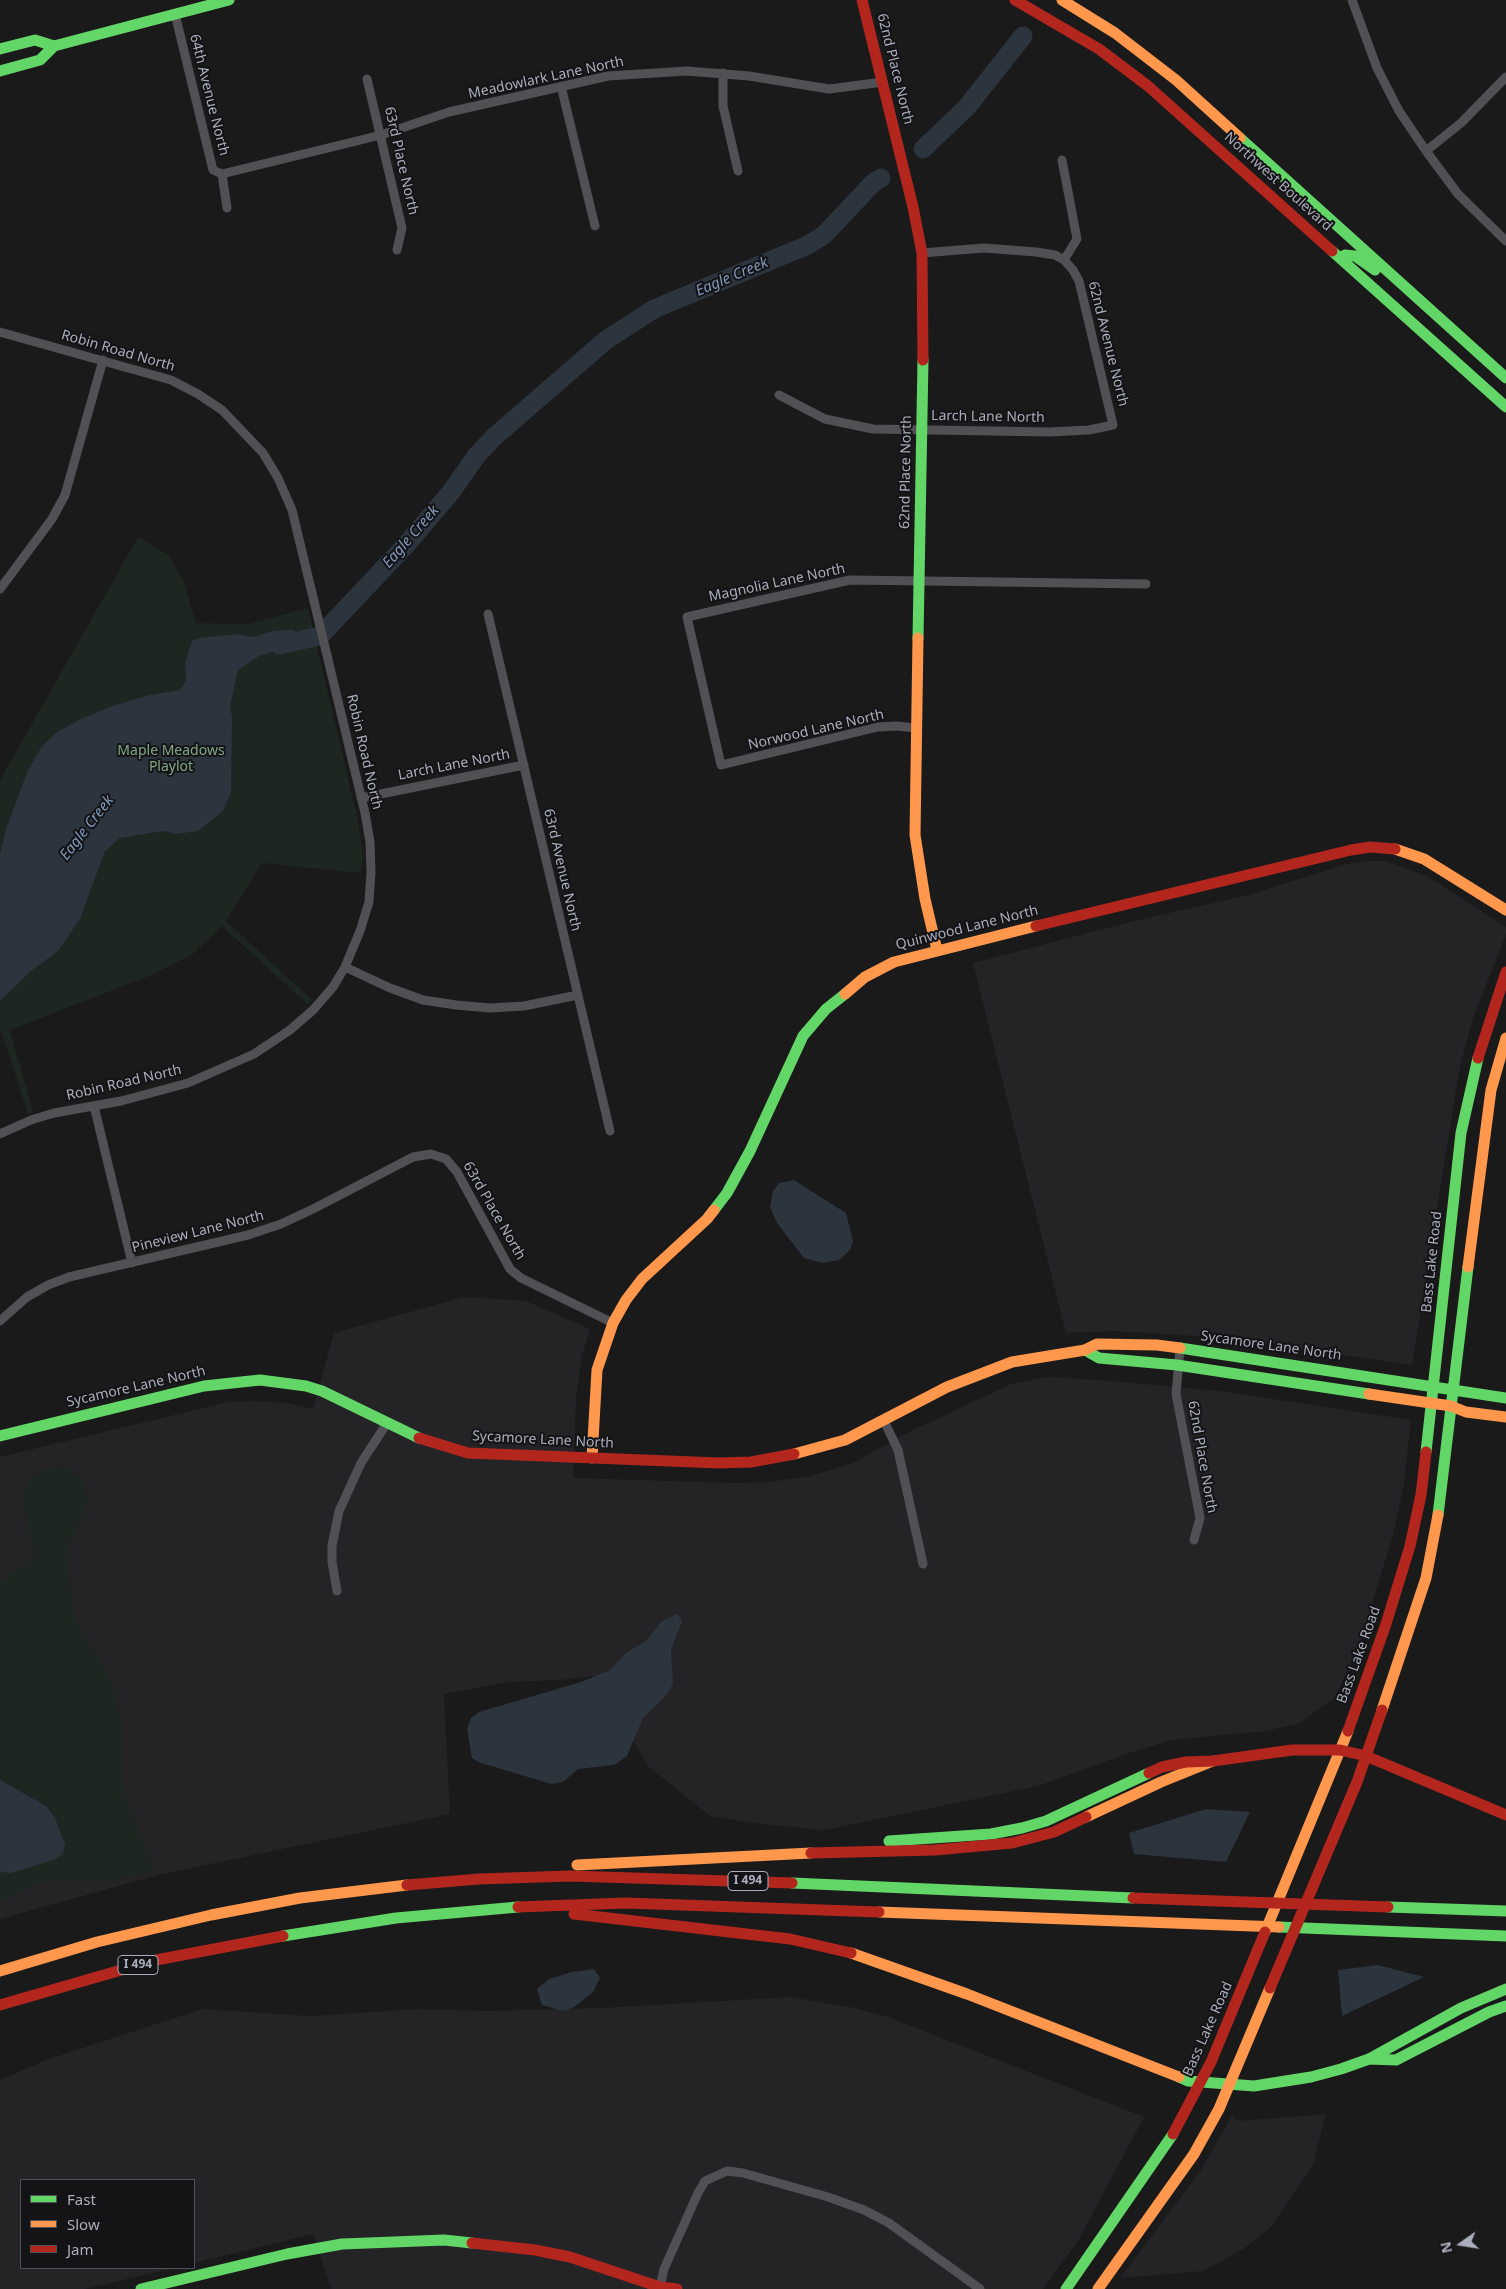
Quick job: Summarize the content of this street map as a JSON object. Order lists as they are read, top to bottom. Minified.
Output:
{"streets":{"main road":["62nd Place North","Northwest Boulevard","Quinwood Lane North","Bass Lake Road","Sycamore Lane North","I 494"],"street":["Meadowlark Lane North","64th Avenue North","63rd Place North","62nd Avenue North","Robin Road North","Larch Lane North","Magnolia Lane North","Norwood Lane North","63rd Avenue North","Pineview Lane North"]},"crossings":[["62nd Place North","Meadowlark Lane North"],["62nd Place North","Larch Lane North"],["62nd Place North","Magnolia Lane North"],["62nd Place North","Norwood Lane North"],["62nd Place North","Quinwood Lane North"],["62nd Place North","Sycamore Lane North"],["Meadowlark Lane North","64th Avenue North"],["Meadowlark Lane North","63rd Place North"],["63rd Place North","Quinwood Lane North"],["63rd Place North","Pineview Lane North"],["62nd Avenue North","Larch Lane North"],["Robin Road North","Larch Lane North"],["Larch Lane North","63rd Avenue North"],["Magnolia Lane North","Norwood Lane North"],["Quinwood Lane North","Sycamore Lane North"],["Bass Lake Road","Sycamore Lane North"]],"water":["Eagle Creek"],"parks":["Maple Meadows Playlot"],"legend":["Fast","Slow","Jam"],"north":"left"}
